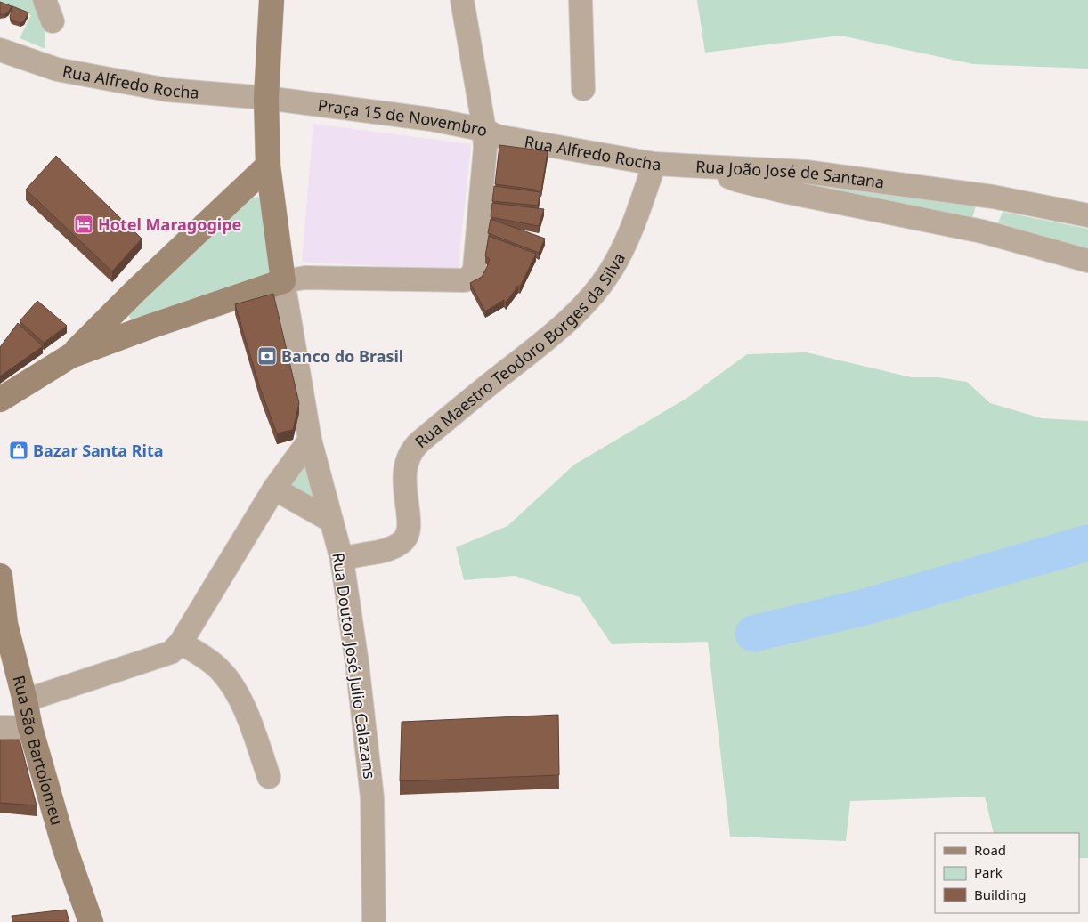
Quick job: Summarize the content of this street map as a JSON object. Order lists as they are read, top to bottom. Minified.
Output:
{"streets":{"street":["Rua Alfredo Rocha","Praça 15 de Novembro","Rua João José de Santana","Rua Maestro Teodoro Borges da Silva","Rua Doutor José Julio Calazans","Rua São Bartolomeu"]},"crossings":[["Rua Alfredo Rocha","Praça 15 de Novembro"],["Rua Alfredo Rocha","Rua João José de Santana"],["Rua Alfredo Rocha","Rua Maestro Teodoro Borges da Silva"],["Praça 15 de Novembro","Rua Doutor José Julio Calazans"],["Rua Maestro Teodoro Borges da Silva","Rua Doutor José Julio Calazans"]],"places":{"hotel":["Hotel Maragogipe"],"bank":["Banco do Brasil"],"shop":["Bazar Santa Rita"]},"legend":["Road","Park","Building"]}
